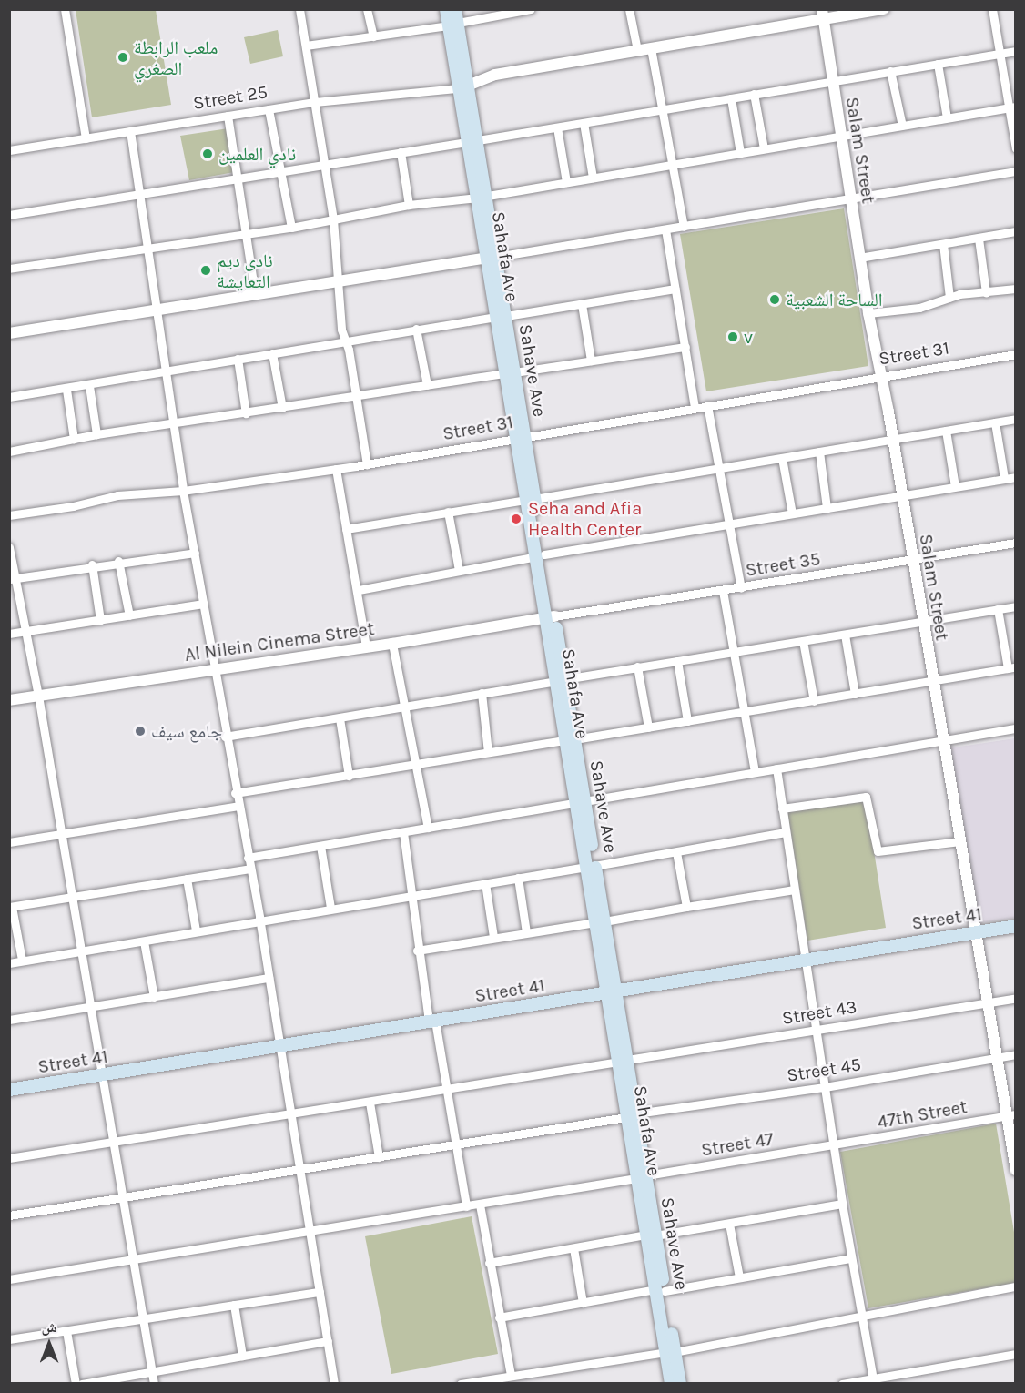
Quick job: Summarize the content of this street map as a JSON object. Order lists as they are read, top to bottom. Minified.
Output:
{"streets":{"main road":["Sahave Ave","Street 41"],"street":["Street 25","Salam Street","Street 31","Street 35","Al Nilein Cinema Street","Street 43","Street 45","47th Street","Street 47"]},"crossings":[["Street 25","Salam Street"],["Street 25","Sahave Ave"],["Salam Street","Street 31"],["Salam Street","Street 35"],["Salam Street","Street 41"],["Salam Street","Street 43"],["Salam Street","Street 45"],["Salam Street","47th Street"],["Street 31","Sahave Ave"],["Sahave Ave","Street 35"],["Sahave Ave","Al Nilein Cinema Street"],["Sahave Ave","Street 41"],["Sahave Ave","Street 43"],["Sahave Ave","Street 45"],["Sahave Ave","Street 47"],["Street 35","Al Nilein Cinema Street"],["47th Street","Street 47"]],"places":["ملعب الرابطة الصغري","نادي العلمين","نادى ديم التعايشة","الساحة الشعبية","v","Seha and Afia Health Center","جامع سيف"],"north":"top"}
